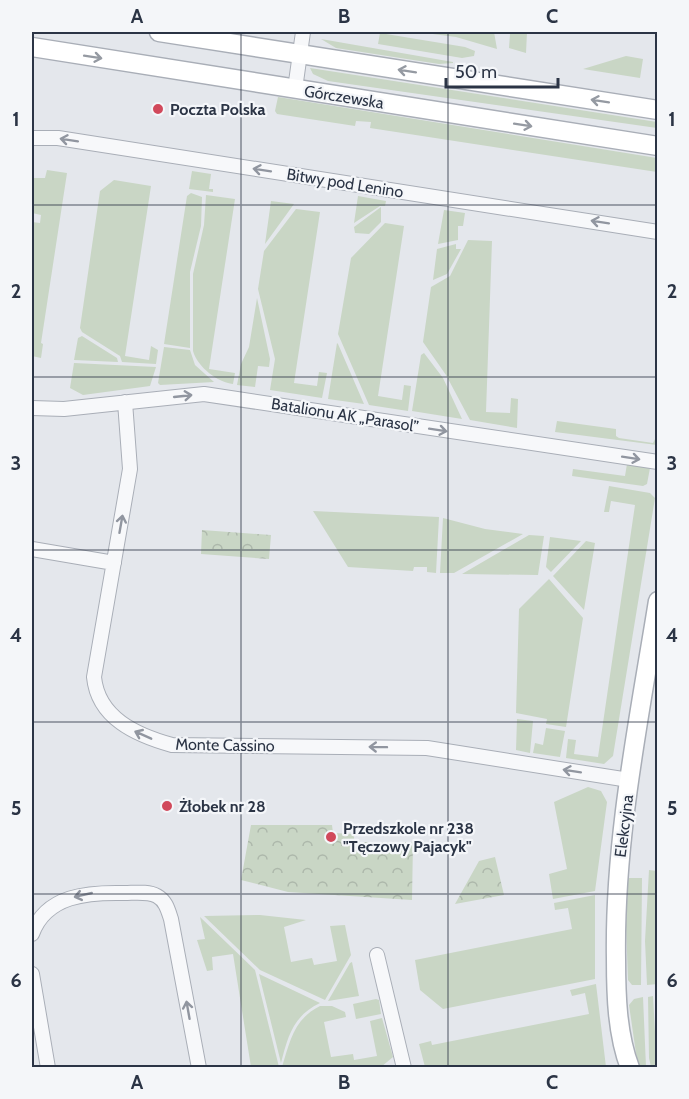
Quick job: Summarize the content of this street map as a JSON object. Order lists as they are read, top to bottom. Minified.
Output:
{"streets":{"main road":["Górczewska","Elekcyjna"],"street":["Bitwy pod Lenino","Batalionu AK „Parasol”","Monte Cassino"]},"crossings":[["Batalionu AK „Parasol”","Monte Cassino"],["Monte Cassino","Elekcyjna"]],"one_way":["Bitwy pod Lenino","Batalionu AK „Parasol”"],"places":["Poczta Polska","Żłobek nr 28","Przedszkole nr 238 \"Tęczowy Pajacyk\""],"scale_bar":"50 m","grid":{"columns":["A","B","C"],"rows":["1","2","3","4","5","6"]}}
